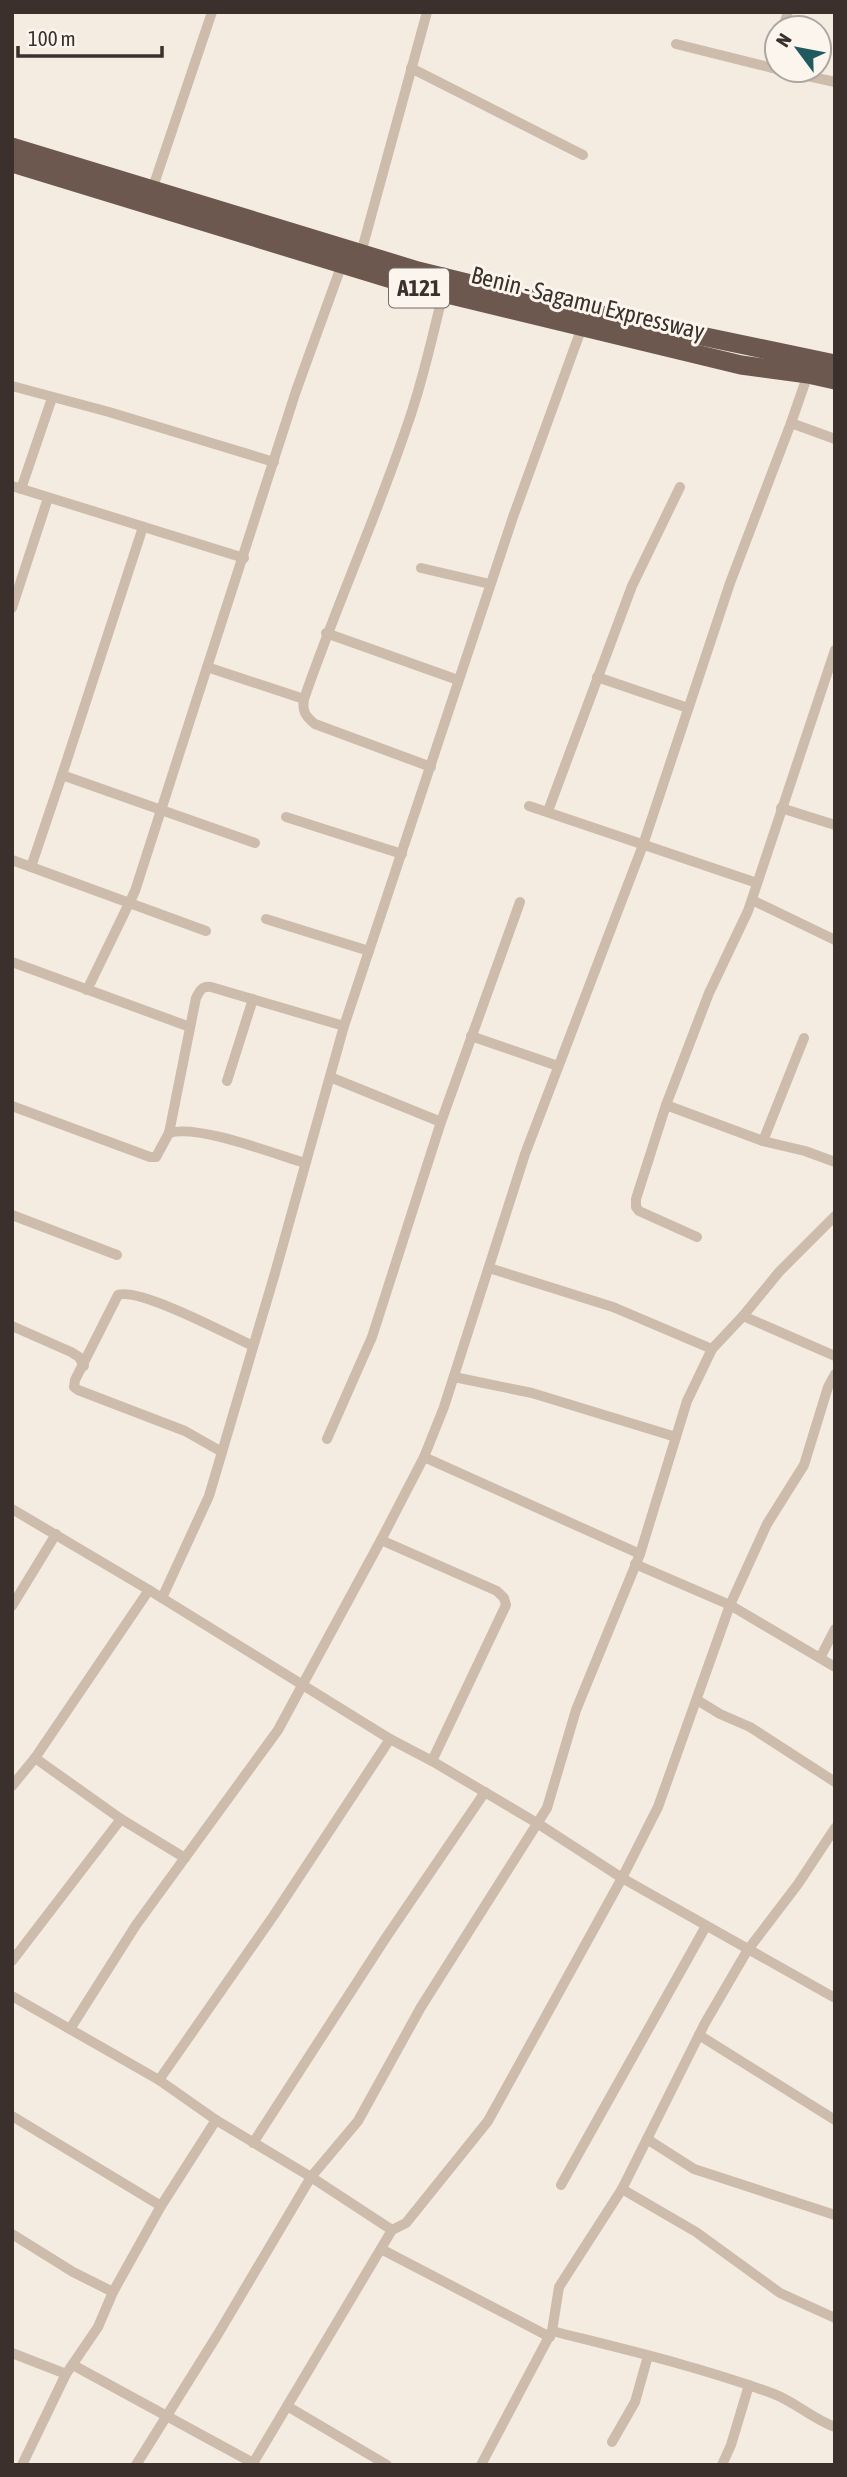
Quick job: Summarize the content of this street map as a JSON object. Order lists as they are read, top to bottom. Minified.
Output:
{"streets":{"highway":["A121","Benin - Sagamu Expressway"]},"scale_bar":"100 m","north":"top left"}
